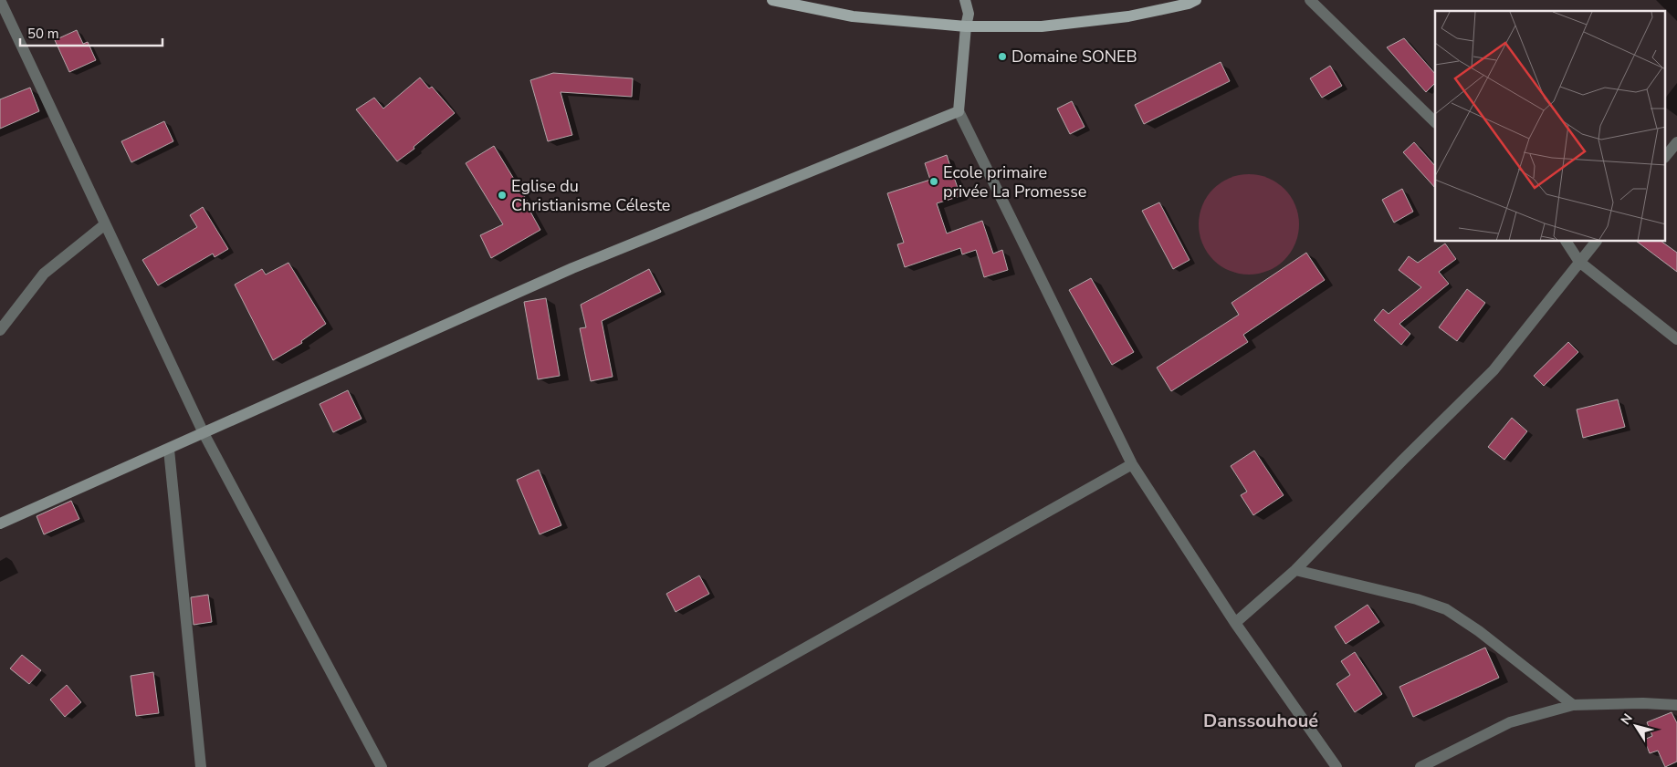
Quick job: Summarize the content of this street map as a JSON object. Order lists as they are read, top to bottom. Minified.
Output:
{"districts":["Danssouhoué"],"places":["Domaine SONEB","Ecole primaire privée La Promesse","Eglise du Christianisme Céleste"],"scale_bar":"50 m","north":"top left"}
